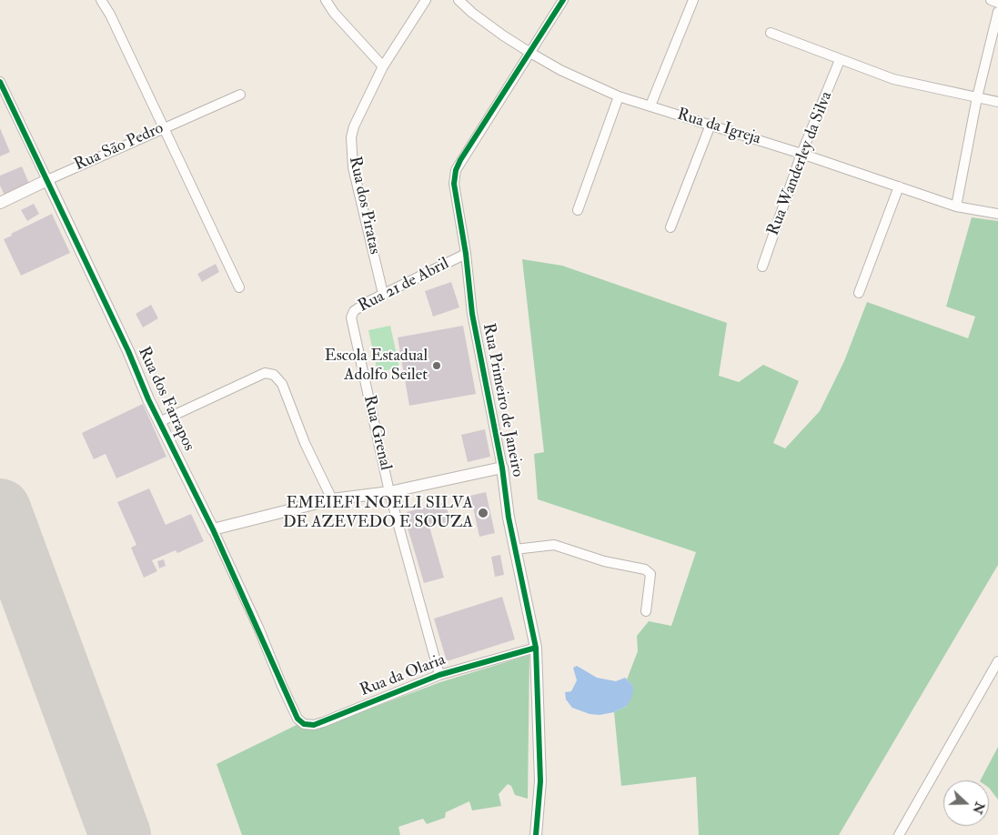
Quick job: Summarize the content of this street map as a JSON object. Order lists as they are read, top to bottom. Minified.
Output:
{"streets":{"street":["Rua da Igreja","Rua São Pedro","Rua Wanderley da Silva","Rua dos Piratas","Rua 21 de Abril","Rua dos Farrapos","Rua Primeiro de Janeiro","Rua Grenal","Rua da Olaria"]},"crossings":[["Rua da Igreja","Rua Wanderley da Silva"],["Rua da Igreja","Rua Primeiro de Janeiro"],["Rua São Pedro","Rua dos Farrapos"],["Rua dos Piratas","Rua 21 de Abril"],["Rua 21 de Abril","Rua Primeiro de Janeiro"],["Rua 21 de Abril","Rua Grenal"],["Rua dos Farrapos","Rua da Olaria"],["Rua Primeiro de Janeiro","Rua da Olaria"],["Rua Grenal","Rua da Olaria"]],"places":["Escola Estadual Adolfo Seilet","EMEIEFI NOELI SILVA DE AZEVEDO E SOUZA"],"north":"right"}
